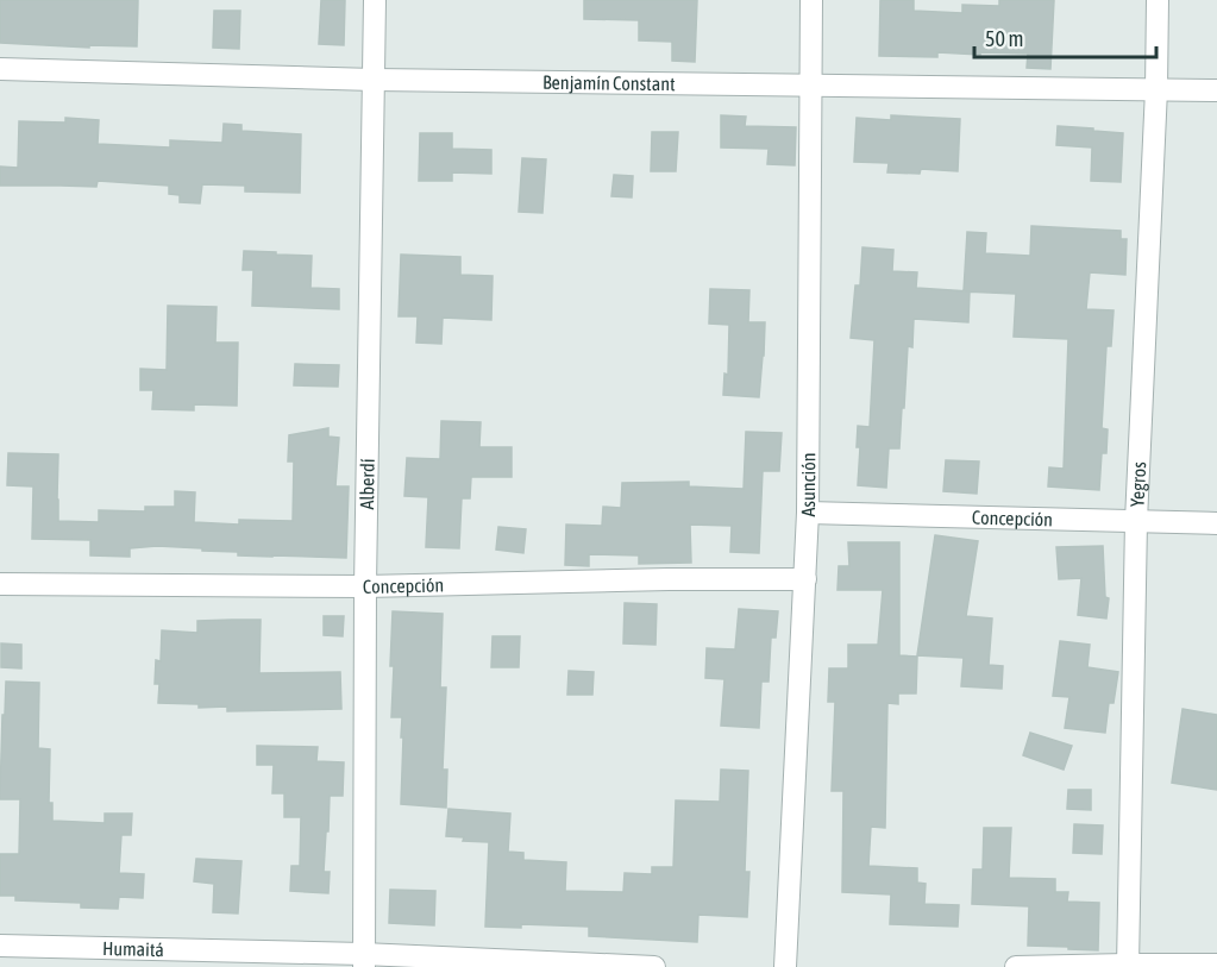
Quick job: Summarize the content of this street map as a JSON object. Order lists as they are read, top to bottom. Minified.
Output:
{"streets":{"street":["Benjamín Constant","Alberdí","Yegros","Asunción","Concepción","Humaitá"]},"crossings":[["Benjamín Constant","Alberdí"],["Benjamín Constant","Yegros"],["Benjamín Constant","Asunción"],["Alberdí","Concepción"],["Alberdí","Humaitá"],["Yegros","Concepción"],["Asunción","Concepción"]],"scale_bar":"50 m"}
